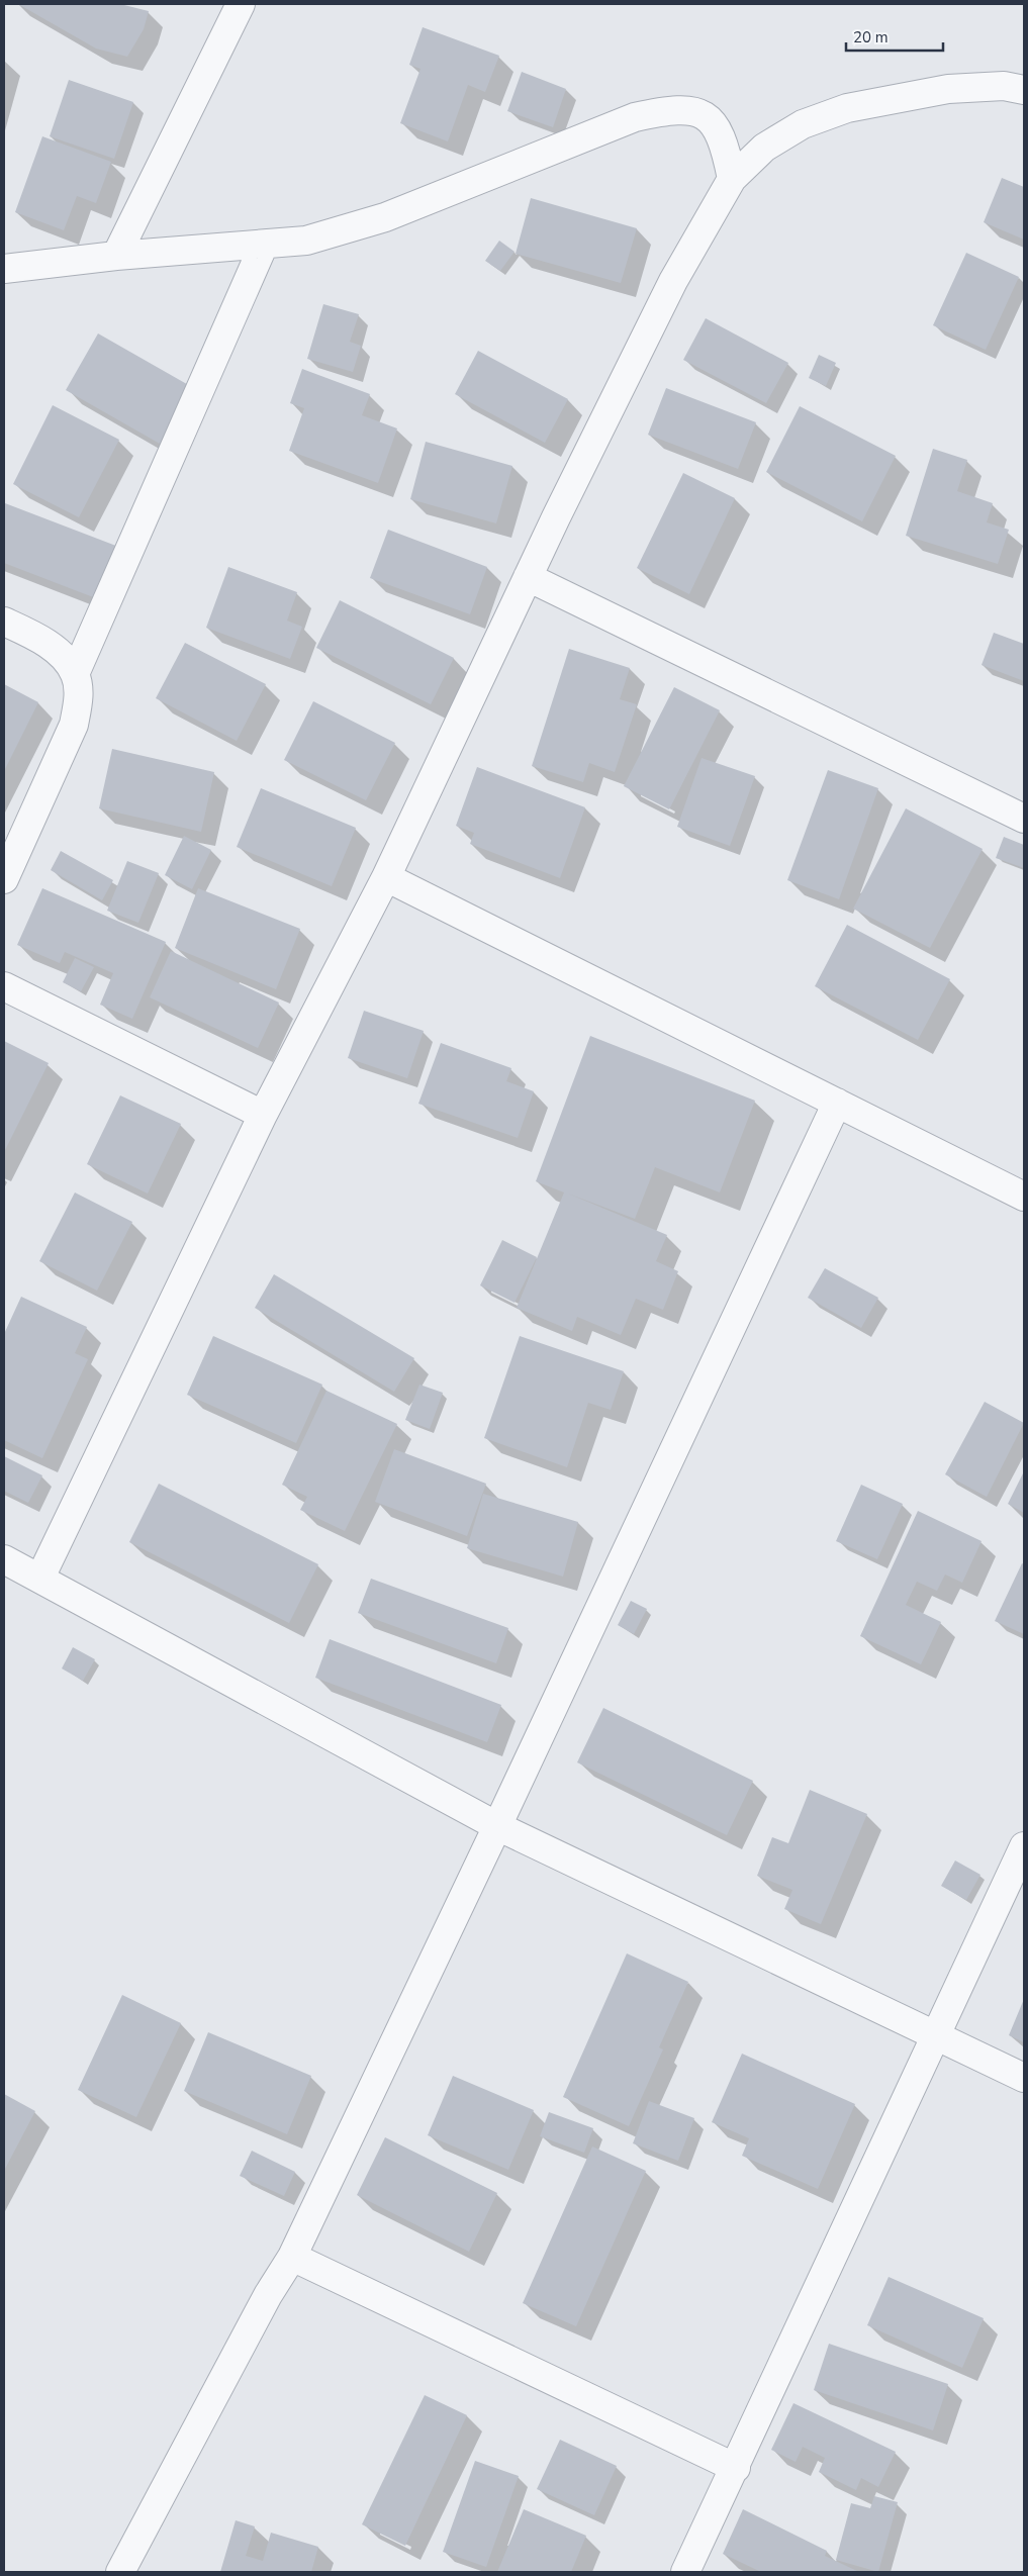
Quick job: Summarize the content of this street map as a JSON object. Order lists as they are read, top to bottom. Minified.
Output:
{"scale_bar":"20 m"}
